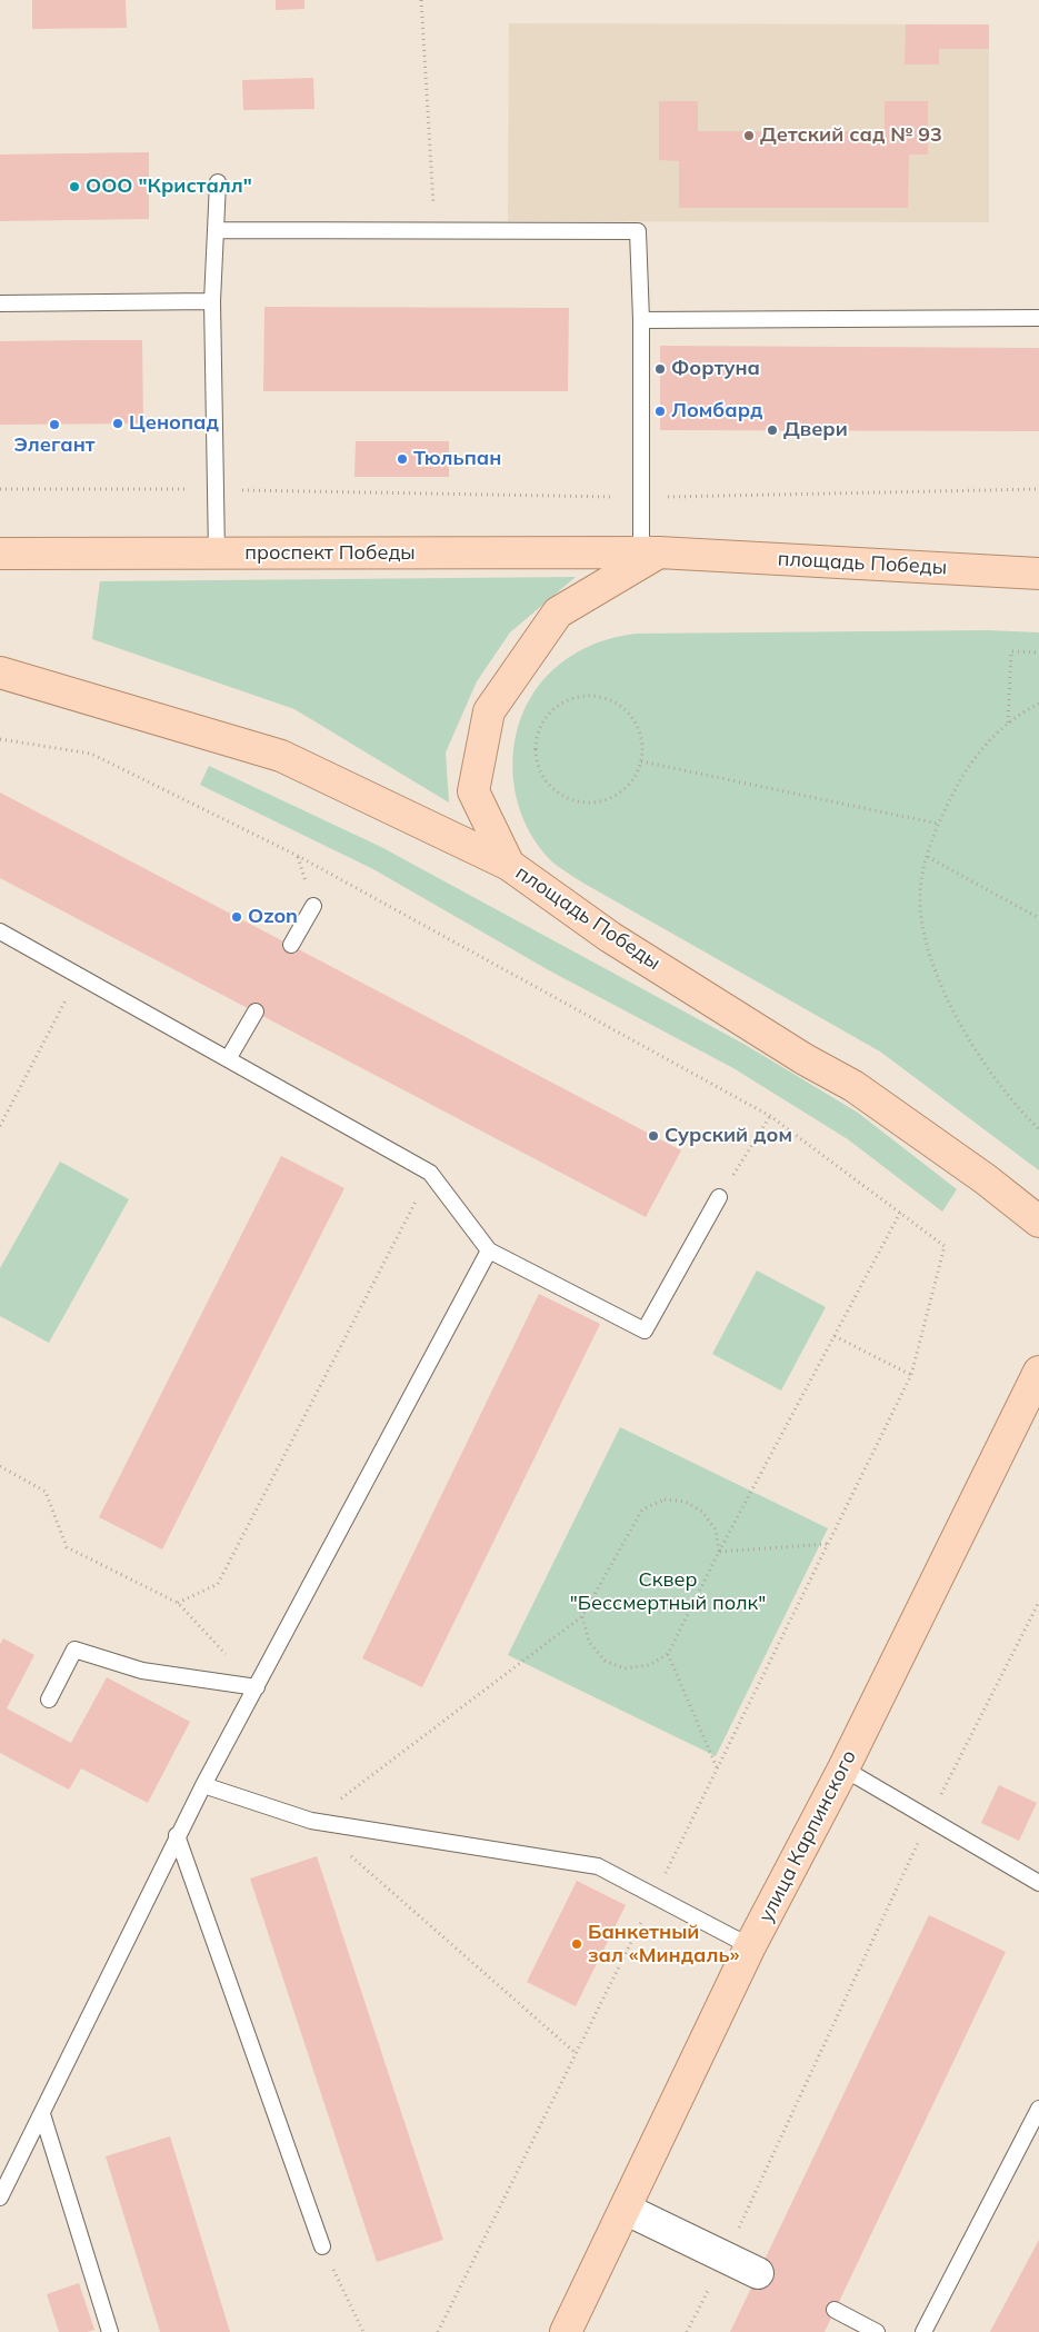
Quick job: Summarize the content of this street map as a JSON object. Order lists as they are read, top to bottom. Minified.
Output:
{"streets":{"main road":["проспект Победы","площадь Победы","улица Карпинского"]},"crossings":[["проспект Победы","площадь Победы"]],"parks":["Сквер \"Бессмертный полк\""],"places":["Детский сад № 93","ООО \"Кристалл\"","Фортуна","Ломбард","Ценопад","Элегант","Двери","Тюльпан","Ozon","Сурский дом","Банкетный зал «Миндаль»"]}
